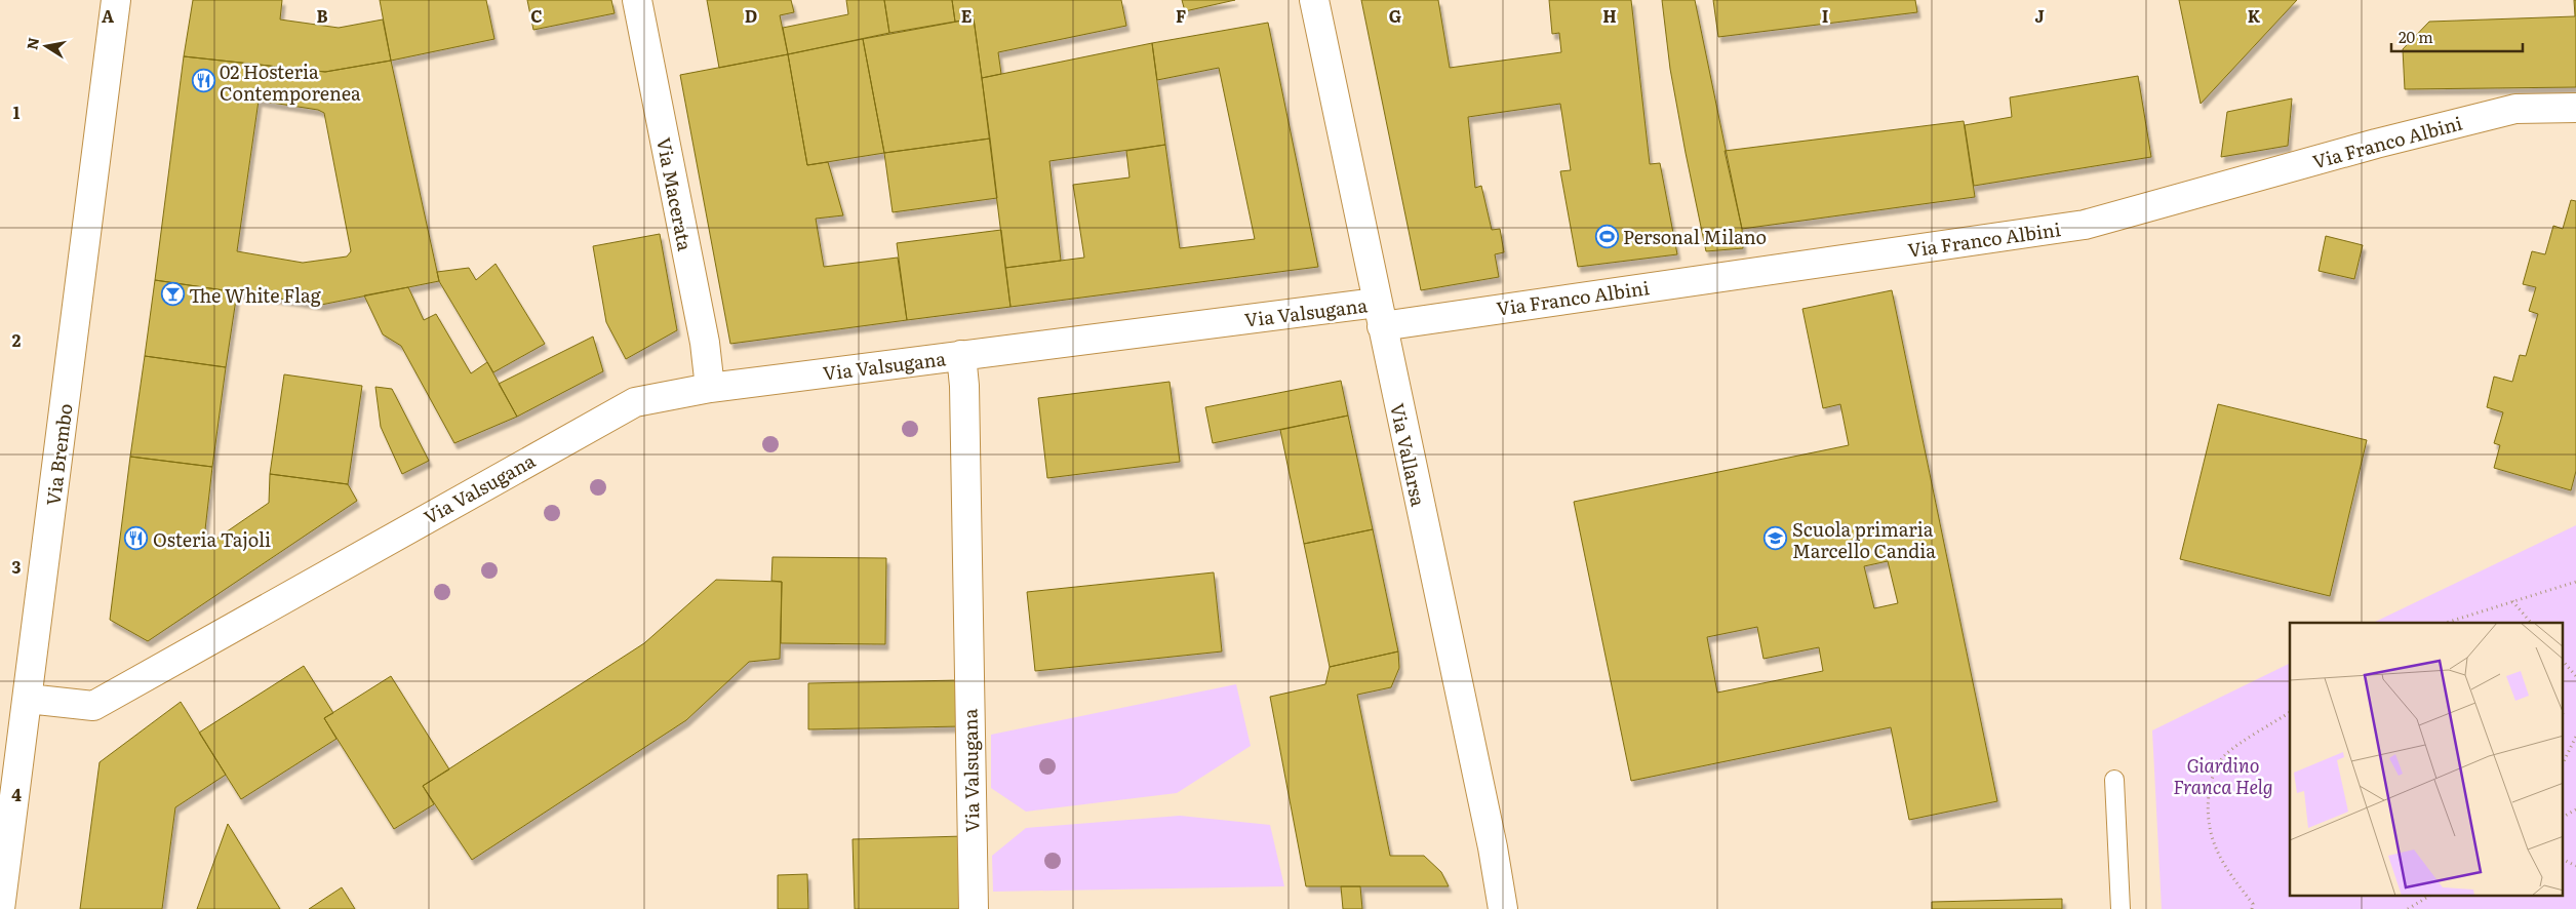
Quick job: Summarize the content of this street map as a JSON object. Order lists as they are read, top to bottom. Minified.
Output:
{"streets":{"street":["Via Franco Albini","Via Macerata","Via Valsugana","Via Brembo","Via Vallarsa"]},"crossings":[["Via Franco Albini","Via Valsugana"],["Via Franco Albini","Via Vallarsa"],["Via Macerata","Via Valsugana"],["Via Valsugana","Via Brembo"],["Via Valsugana","Via Vallarsa"]],"parks":["Giardino Franca Helg"],"places":{"restaurant":["02 Hosteria Contemporenea","Osteria Tajoli"],"sports":["Personal Milano"],"bar":["The White Flag"],"school or university":["Scuola primaria Marcello Candia"]},"scale_bar":"20 m","north":"left","grid":{"columns":["A","B","C","D","E","F","G","H","I","J","K"],"rows":["1","2","3","4"]}}
